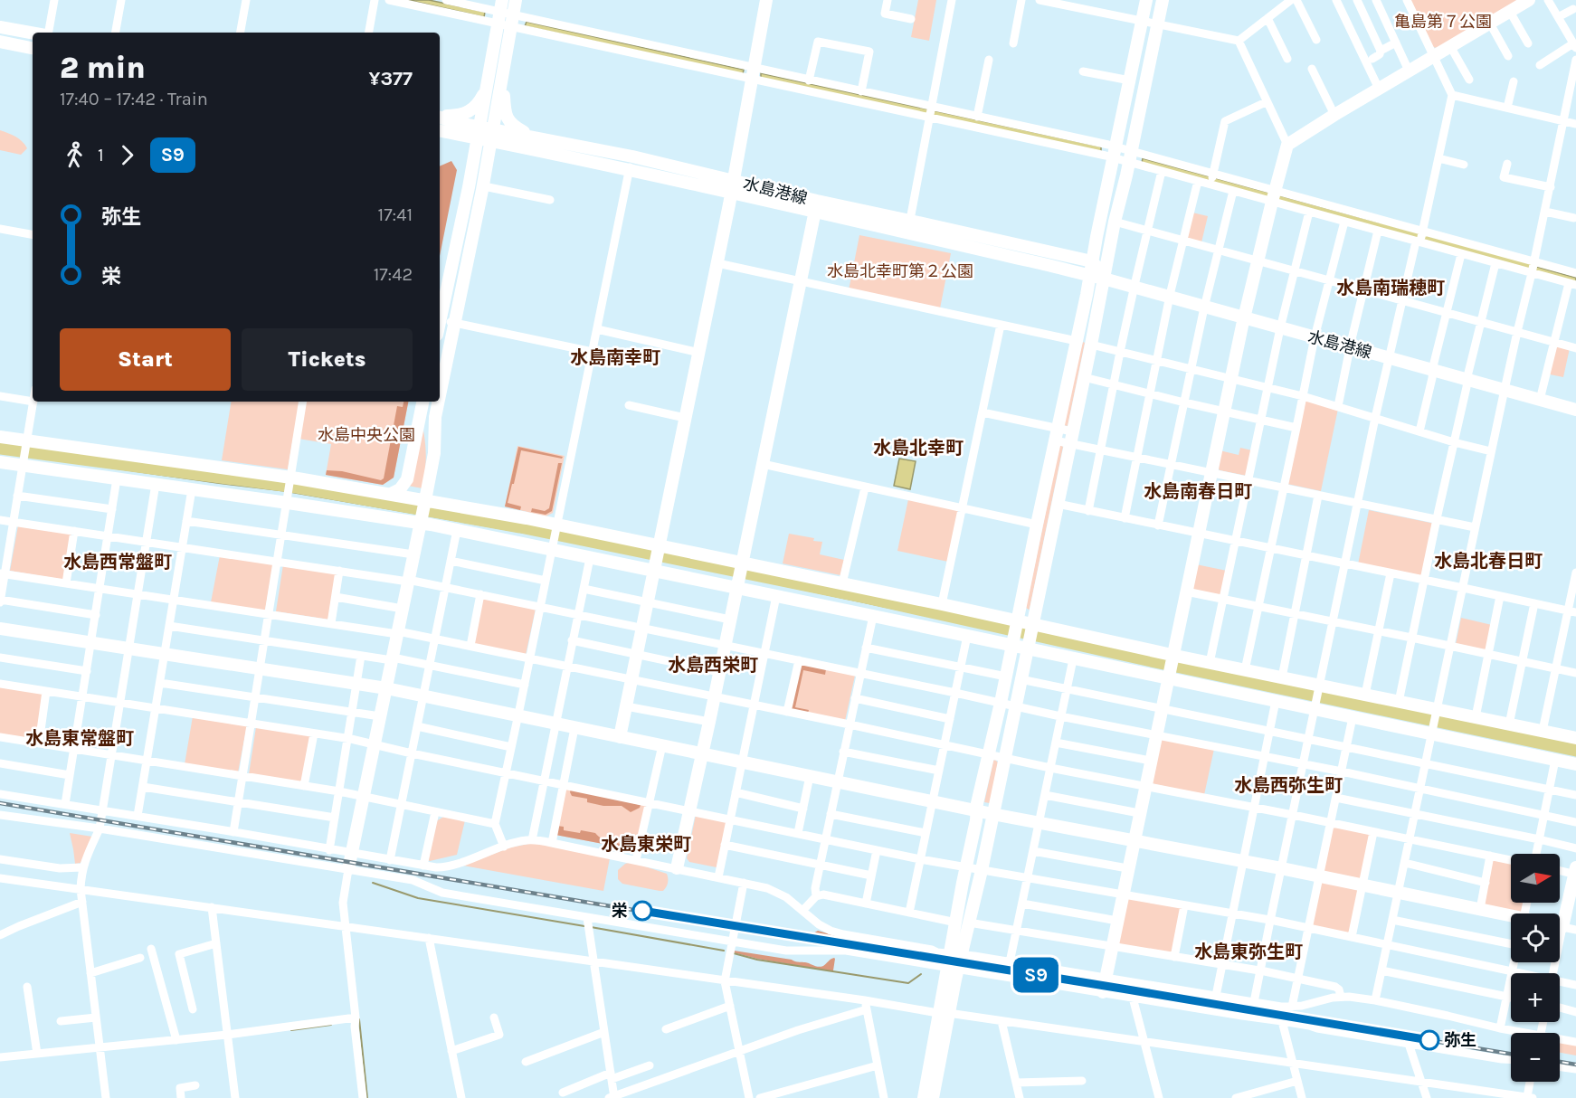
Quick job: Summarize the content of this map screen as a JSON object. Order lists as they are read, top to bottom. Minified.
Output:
{"streets":{"street":["水島港線"]},"districts":["水島南瑞穂町","水島南幸町","水島北幸町","水島南春日町","水島北春日町","水島西常盤町","水島西栄町","水島東常盤町","水島西弥生町","水島東栄町","水島東弥生町"],"parks":["亀島第７公園","水島北幸町第２公園","水島中央公園"],"places":["栄","弥生"],"north":"right","page":{"on_map":"S9","heading":["2 min","17:40 – 17:42 · Train","¥377"],"legs":["1","S9"],"list":[{"name":"弥生","value":"17:41"},{"name":"栄","value":"17:42"}],"buttons":["Start","Tickets"],"map_buttons":["+","−"]}}
